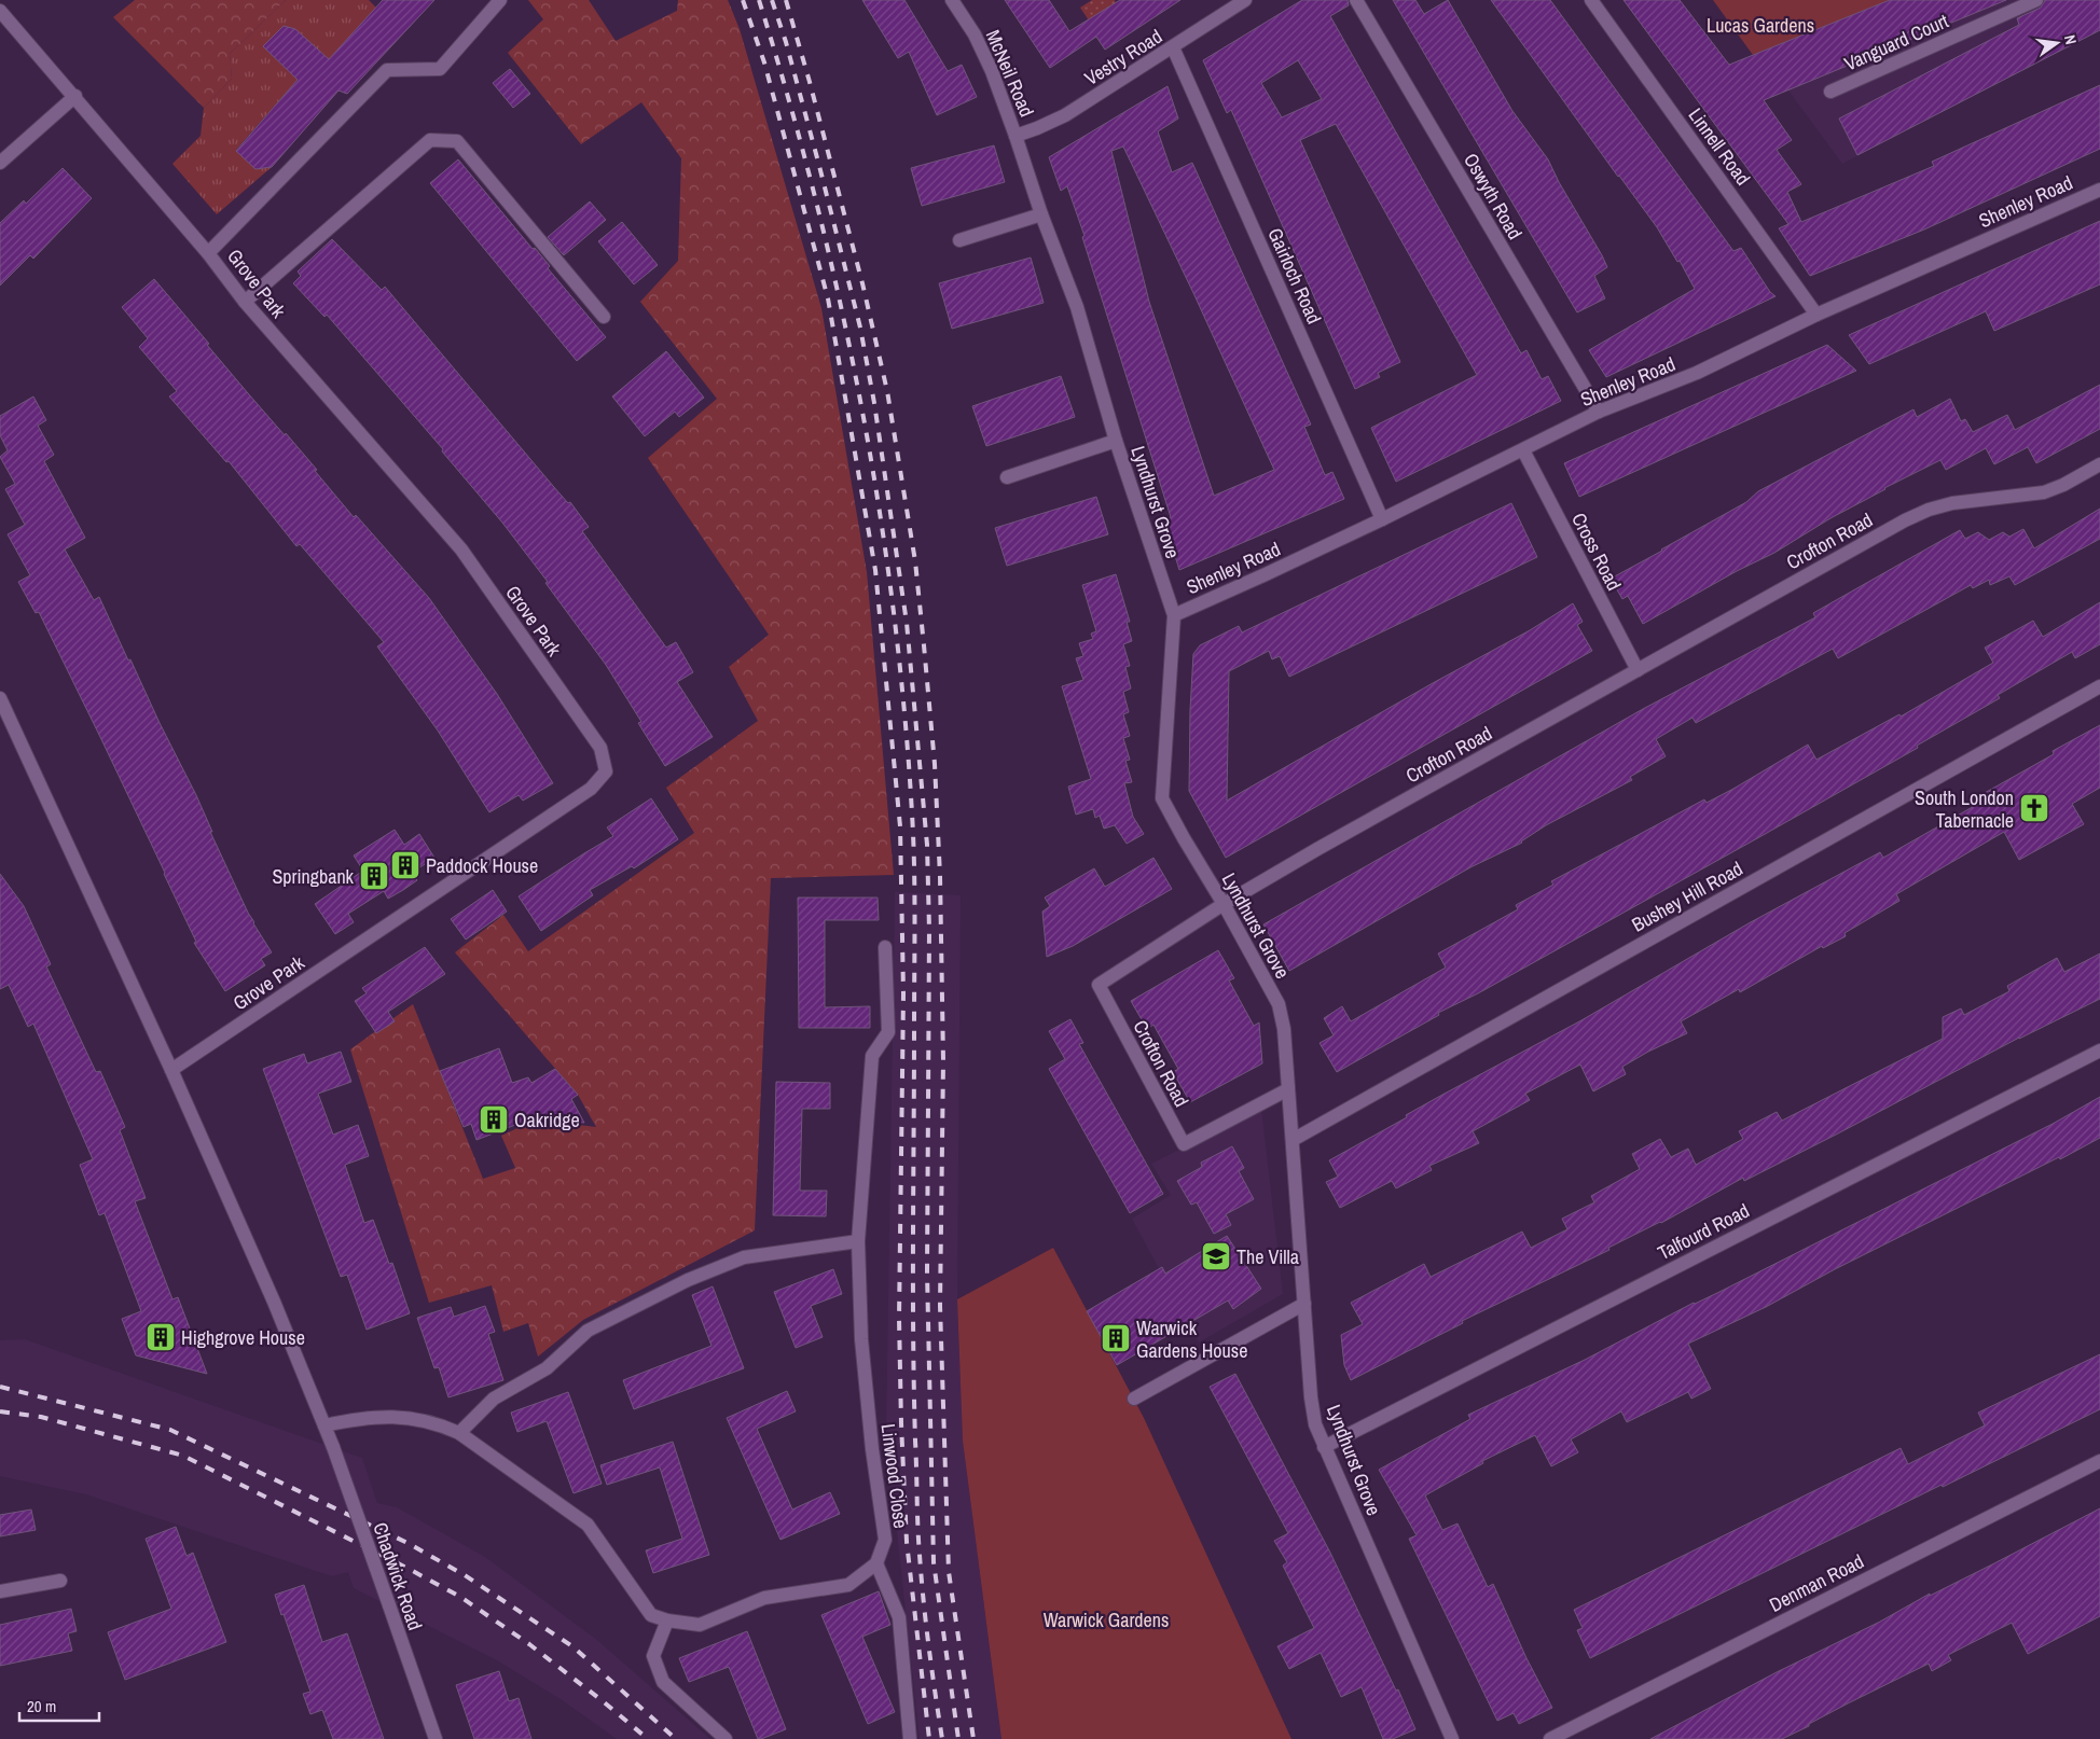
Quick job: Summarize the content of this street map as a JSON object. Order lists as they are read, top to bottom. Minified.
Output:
{"streets":{"street":["Vanguard Court","Vestry Road","McNeil Road","Linnell Road","Oswyth Road","Shenley Road","Gairloch Road","Grove Park","Lyndhurst Grove","Crofton Road","Cross Road","Bushey Hill Road","Talfourd Road","Linwood Close","Chadwick Road","Denman Road"]},"crossings":[["Vestry Road","McNeil Road"],["Vestry Road","Gairloch Road"],["Vestry Road","Lyndhurst Grove"],["McNeil Road","Lyndhurst Grove"],["Linnell Road","Shenley Road"],["Oswyth Road","Shenley Road"],["Shenley Road","Gairloch Road"],["Shenley Road","Lyndhurst Grove"],["Shenley Road","Cross Road"],["Lyndhurst Grove","Crofton Road"],["Lyndhurst Grove","Bushey Hill Road"],["Lyndhurst Grove","Talfourd Road"],["Crofton Road","Cross Road"]],"parks":["Lucas Gardens","Warwick Gardens"],"places":{"church":["South London Tabernacle"],"building":["Paddock House","Springbank","Oakridge","Highgrove House","Warwick Gardens House"],"school or university":["The Villa"]},"scale_bar":"20 m","north":"right"}
